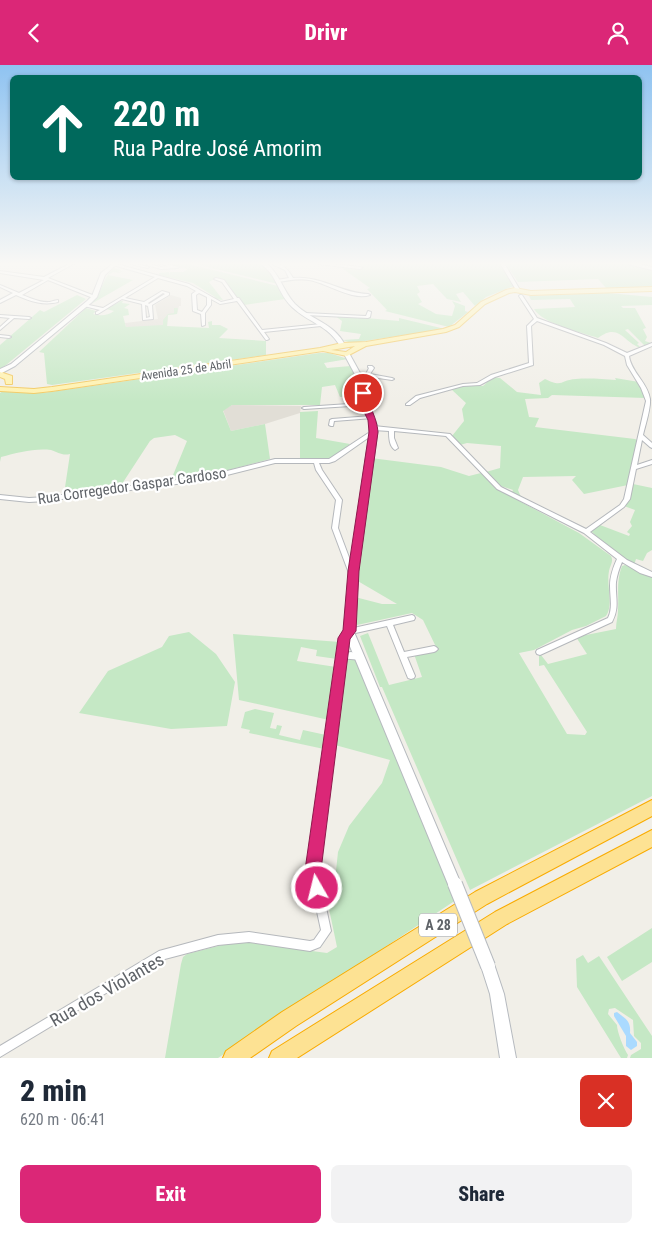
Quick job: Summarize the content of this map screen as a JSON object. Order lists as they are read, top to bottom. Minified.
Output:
{"streets":{"highway":["A 28"],"main road":["Avenida 25 de Abril"],"street":["Rua Corregedor Gaspar Cardoso","Rua dos Violantes"]},"page":{"header":"Drivr","turn":["220 m","Rua Padre José Amorim"],"heading":["2 min","620 m · 06:41"],"buttons":["Exit","Share"]}}
